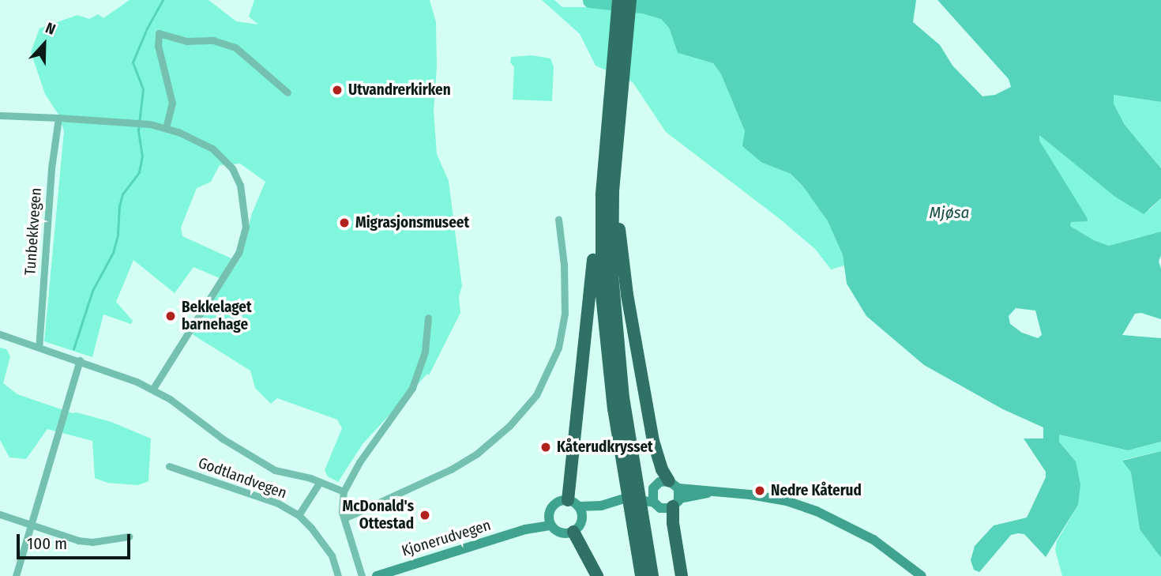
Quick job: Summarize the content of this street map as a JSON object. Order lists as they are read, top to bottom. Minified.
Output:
{"streets":{"main road":["Kjonerudvegen"],"street":["Tunbekkvegen","Godtlandvegen"]},"water":["Mjøsa"],"places":["Utvandrerkirken","Migrasjonsmuseet","Bekkelaget barnehage","Kåterudkrysset","Nedre Kåterud","McDonald's Ottestad"],"scale_bar":"100 m","north":"top"}
